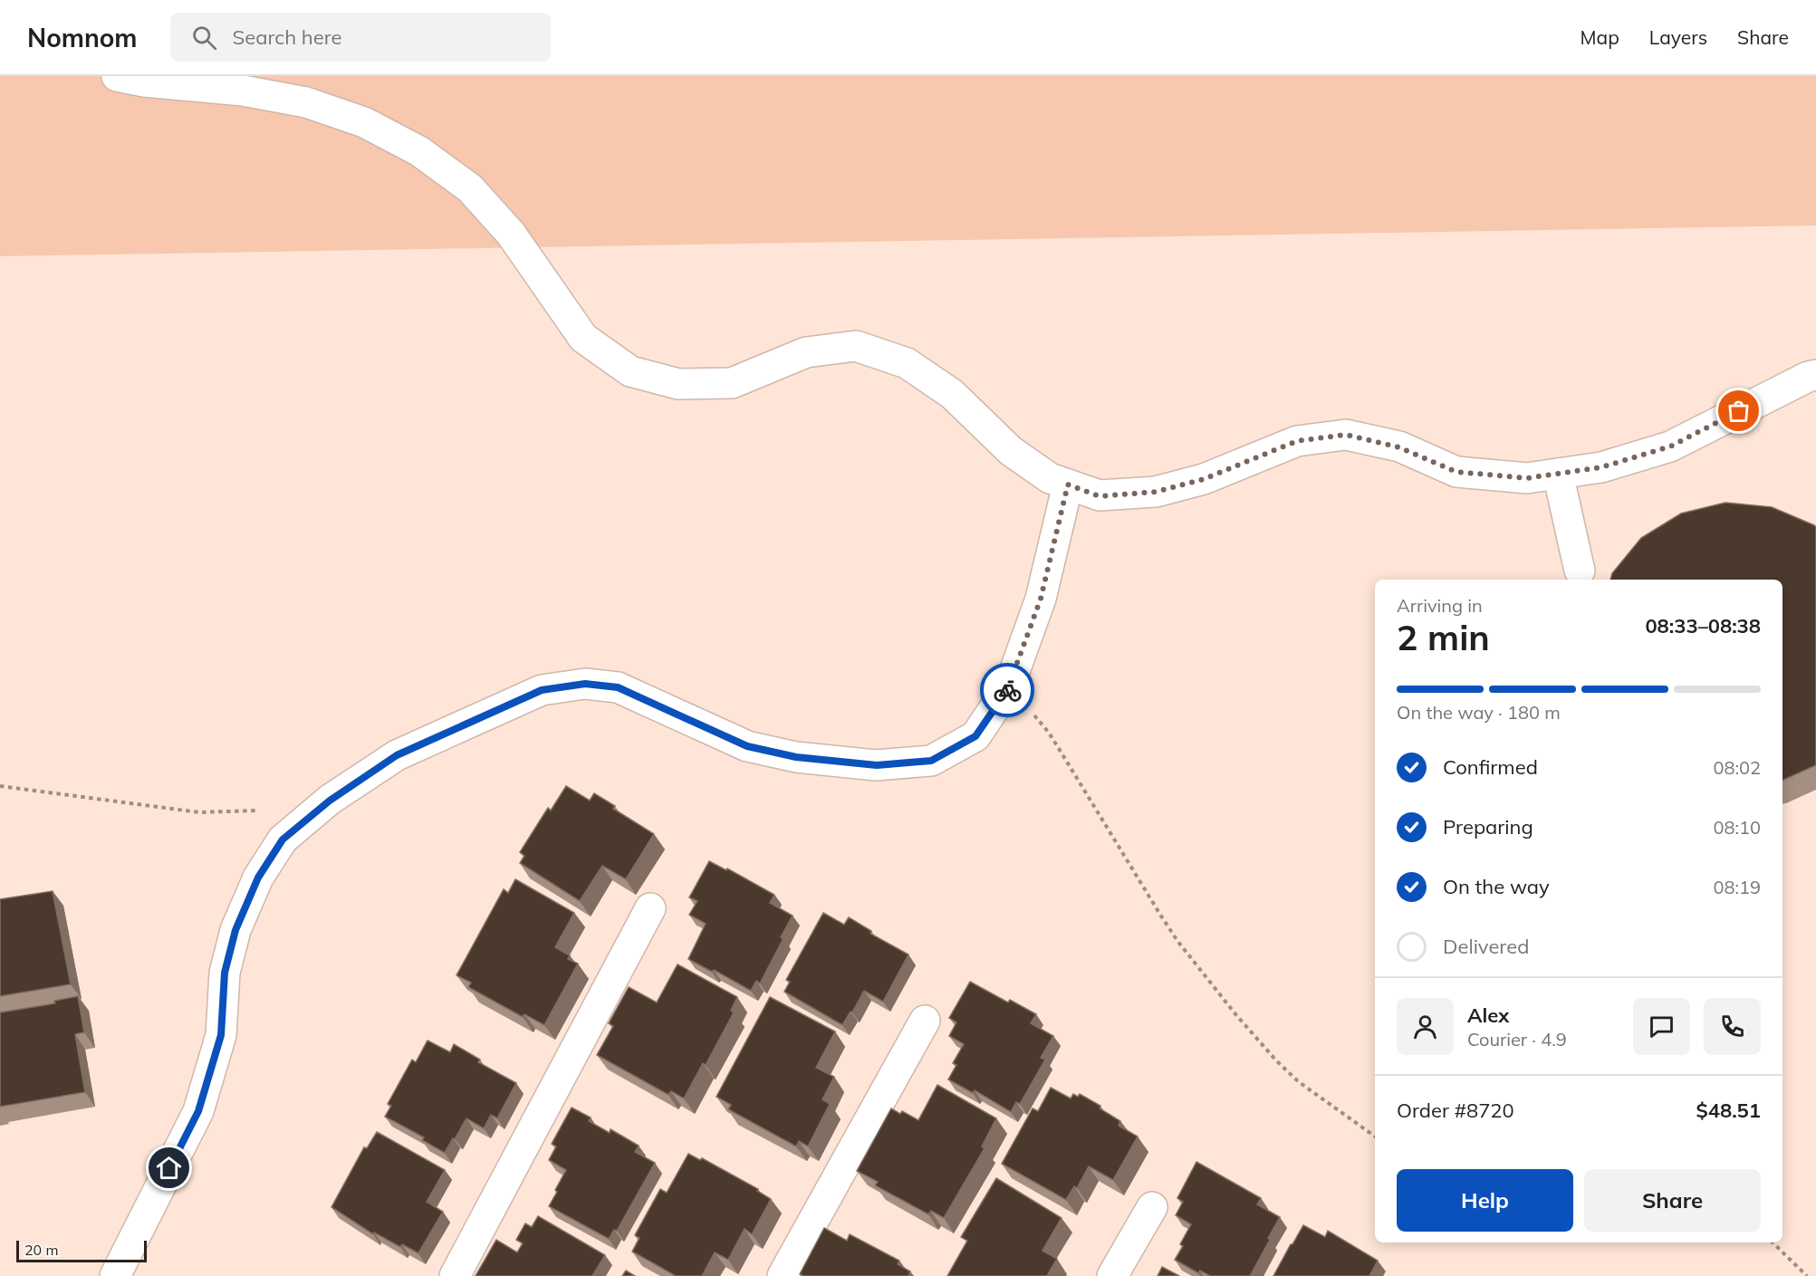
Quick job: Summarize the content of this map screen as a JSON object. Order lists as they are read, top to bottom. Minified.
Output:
{"scale_bar":"20 m","page":{"header":"Nomnom","search":"Search here","nav":["Map","Layers","Share"],"heading":["2 min","Arriving in","08:33–08:38"],"panel":["Alex","Courier · 4.9","Order #8720","$48.51"],"bar":"On the way · 180 m","list":[["Confirmed","08:02"],["Preparing","08:10"],["On the way","08:19"],"Delivered"],"buttons":["Help","Share"],"scale":"20 m"}}
